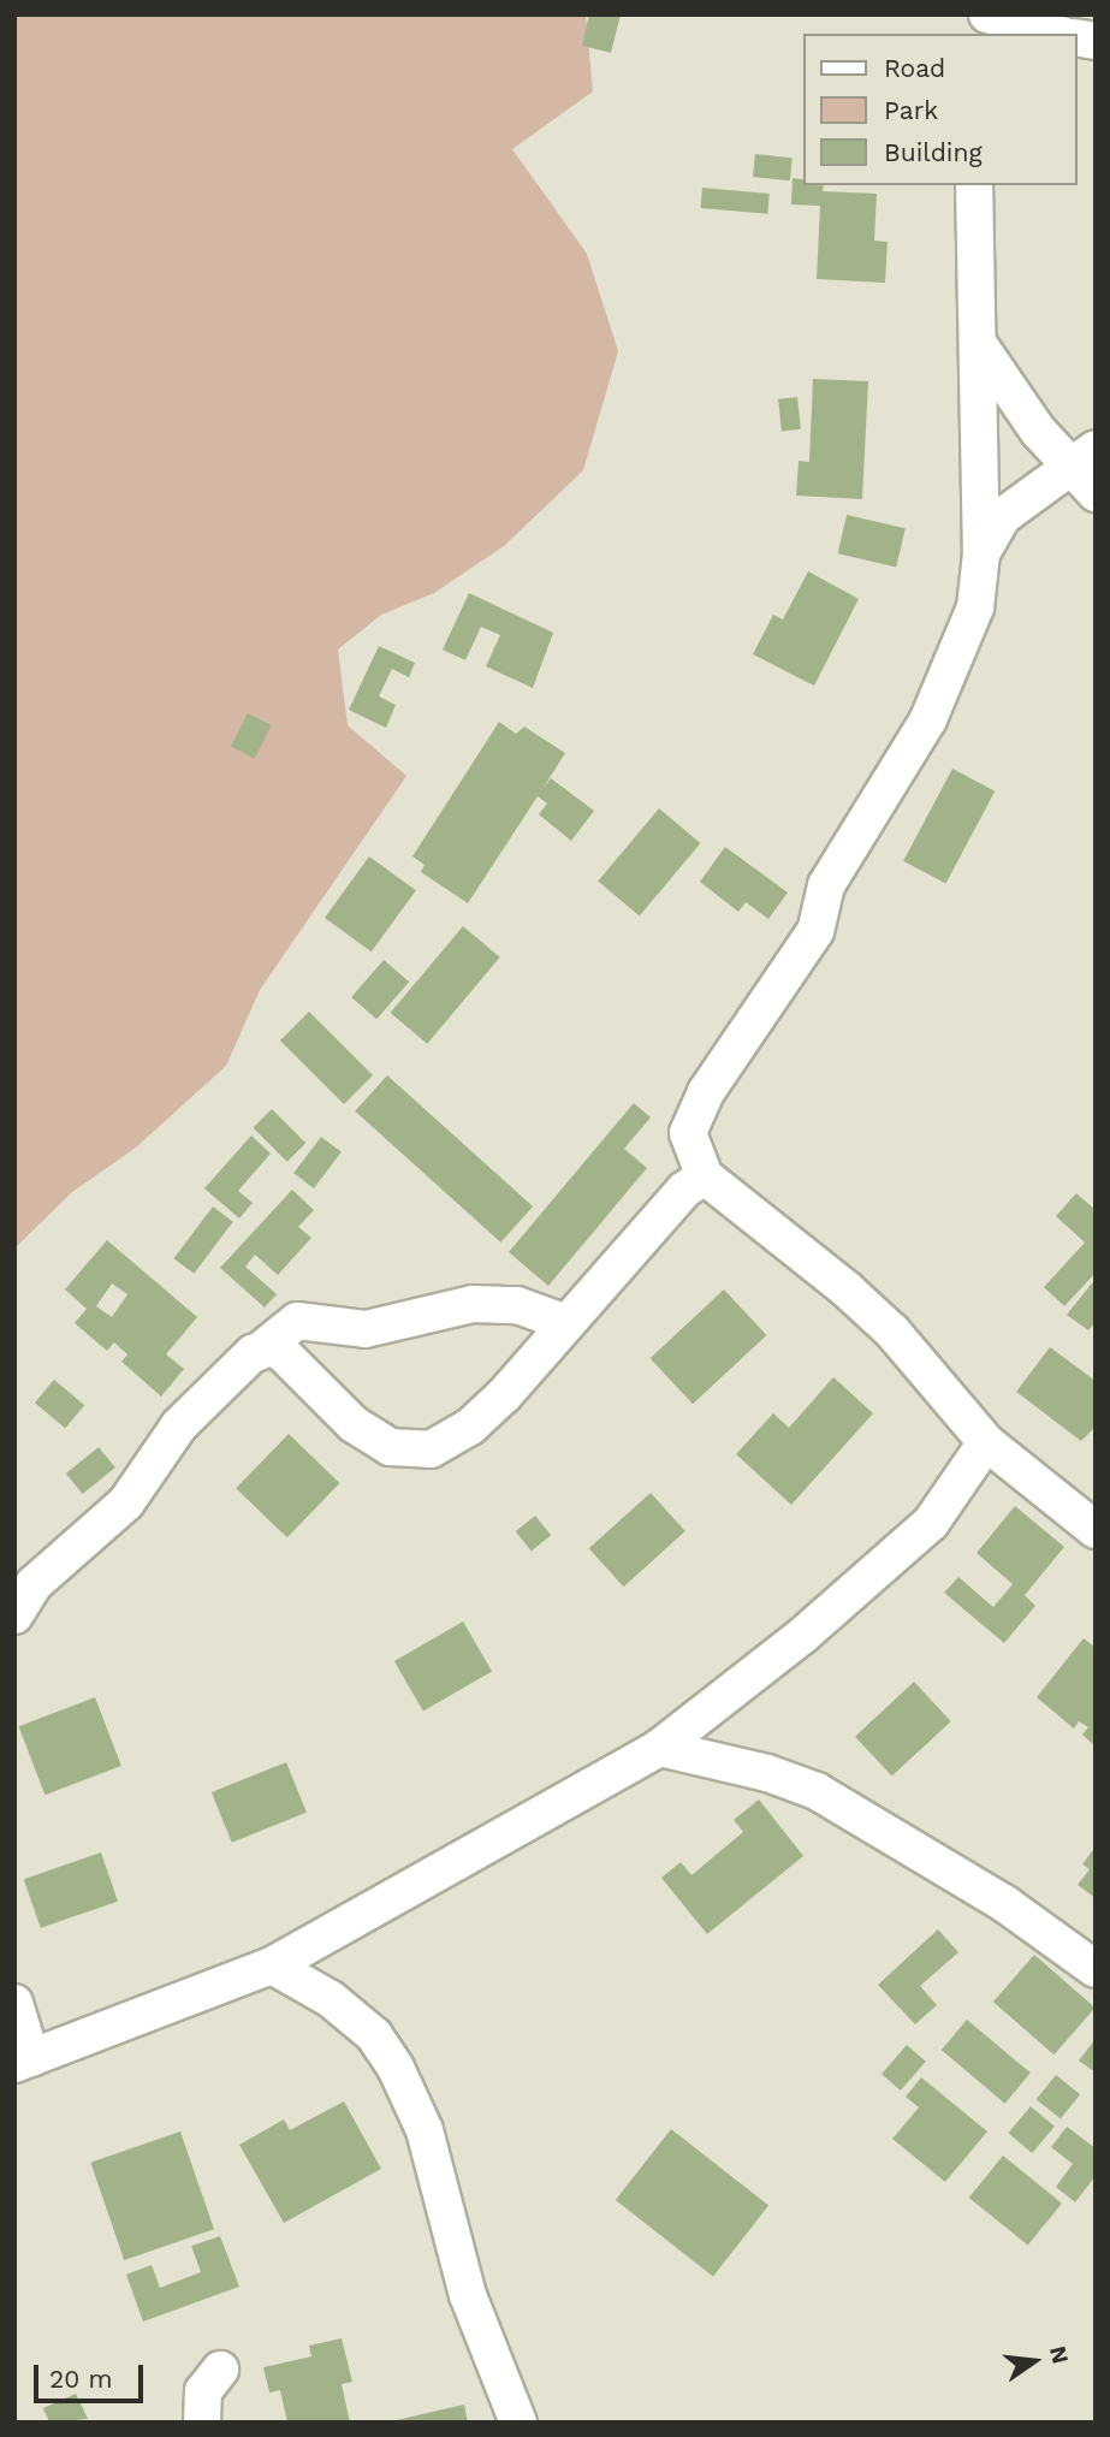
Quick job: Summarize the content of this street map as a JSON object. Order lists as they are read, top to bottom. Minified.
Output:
{"legend":["Road","Park","Building"],"scale_bar":"20 m","north":"right"}
